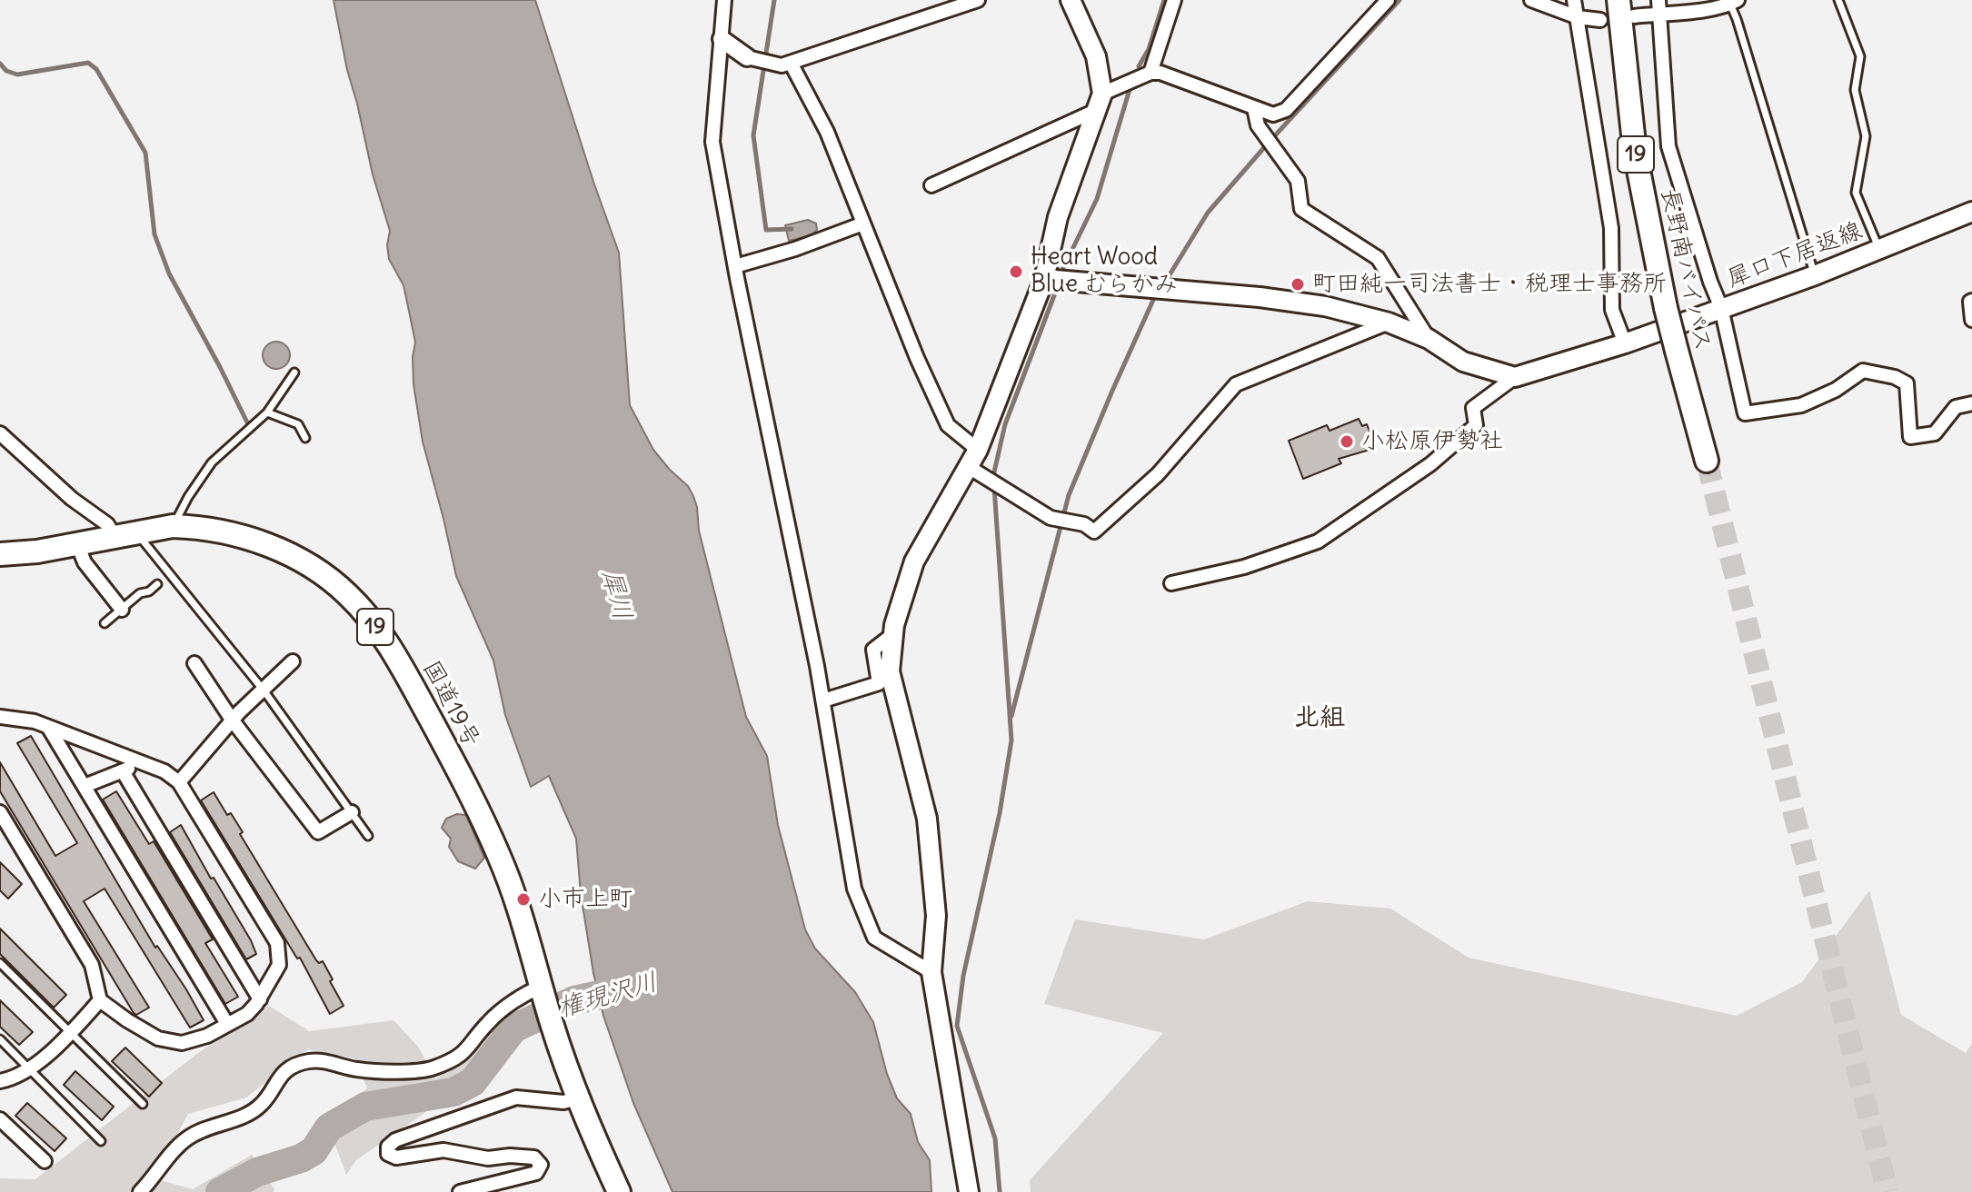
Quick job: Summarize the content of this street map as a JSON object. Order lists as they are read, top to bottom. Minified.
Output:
{"streets":{"highway":["19","長野南バイパス","国道19号"],"main road":["犀口下居返線"]},"districts":["北組"],"water":["犀川","権現沢川"],"places":["Heart Wood Blue むらかみ","町田純一司法書士・税理士事務所","小松原伊勢社","小市上町"]}
